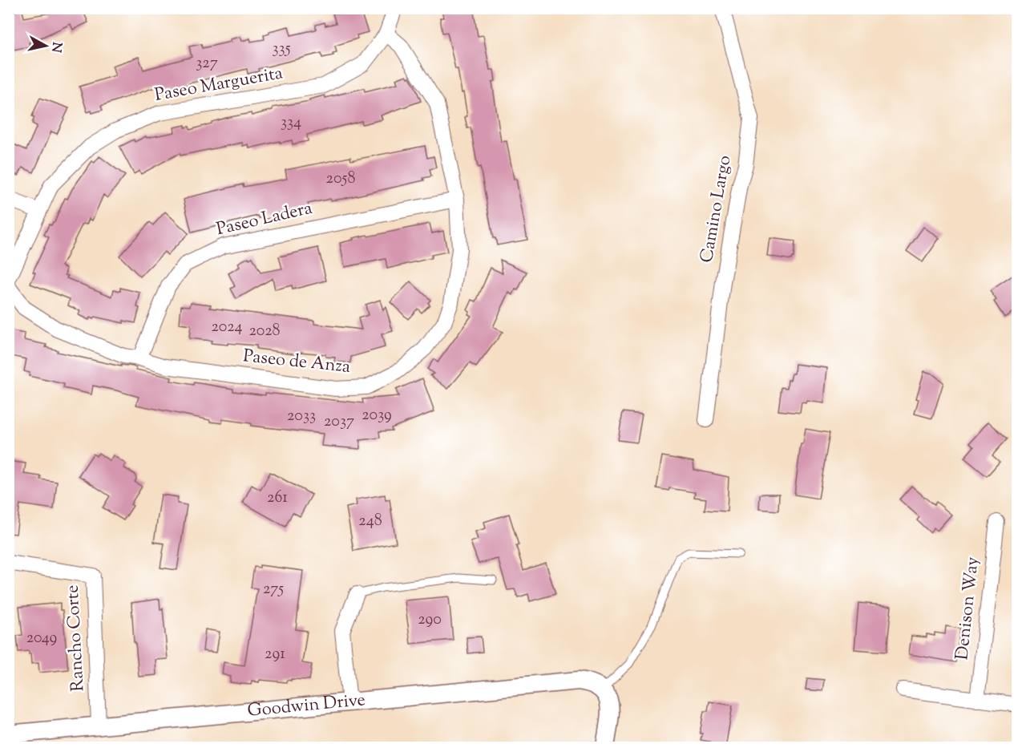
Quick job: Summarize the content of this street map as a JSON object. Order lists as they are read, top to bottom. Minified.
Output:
{"streets":{"street":["Paseo Marguerita","Camino Largo","Paseo Ladera","Paseo de Anza","Denison Way","Rancho Corte","Goodwin Drive"]},"crossings":[["Paseo Marguerita","Paseo de Anza"],["Paseo Ladera","Paseo de Anza"],["Rancho Corte","Goodwin Drive"]],"house_numbers":["335","327","334","2058","2024","2028","2039","2033","2037","261","248","275","290","2049","291"],"north":"right"}
